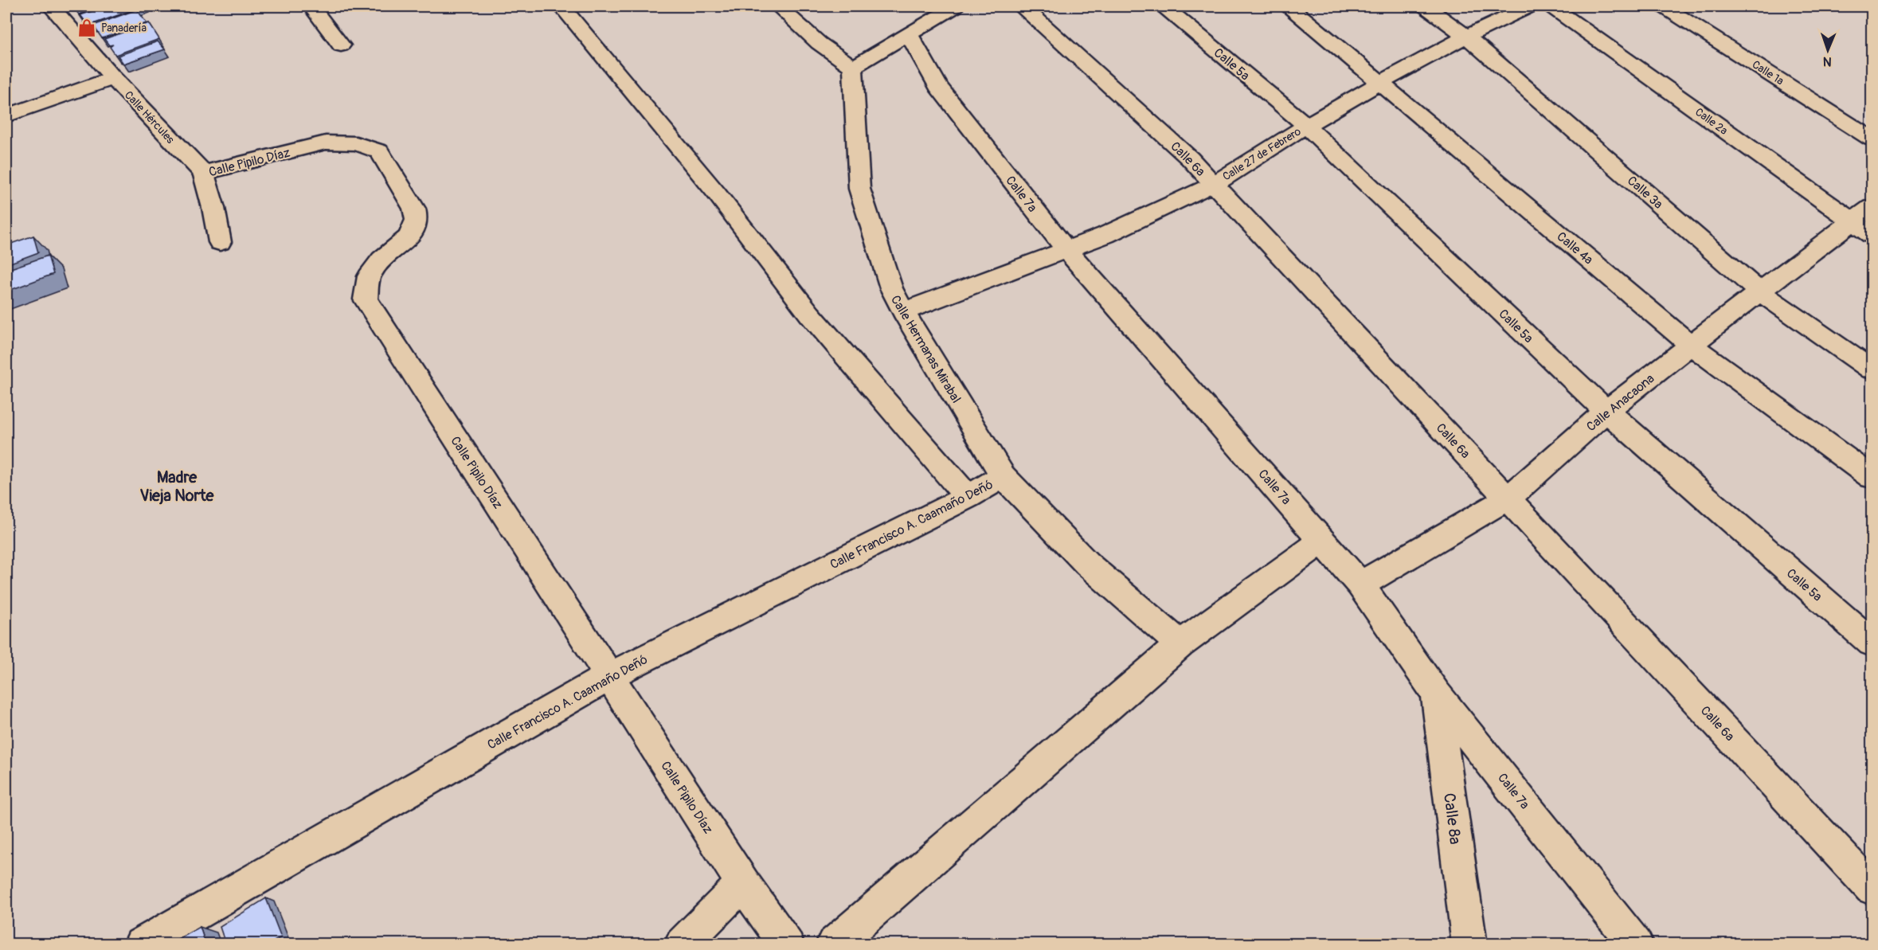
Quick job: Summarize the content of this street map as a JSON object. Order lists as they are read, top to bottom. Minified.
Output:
{"streets":{"street":["Calle 5ª","Calle 1ª","Calle Hércules","Calle 2ª","Calle 27 de Febrero","Calle 6ª","Calle Pipilo Díaz","Calle 3ª","Calle 7ª","Calle 4ª","Calle Hermanas Mirabal","Calle Anacaona","Calle Francisco A. Caamaño Deñó","Calle 8ª"]},"crossings":[["Calle 5ª","Calle 27 de Febrero"],["Calle 5ª","Calle Anacaona"],["Calle Hércules","Calle Pipilo Díaz"],["Calle 2ª","Calle Anacaona"],["Calle 27 de Febrero","Calle 6ª"],["Calle 27 de Febrero","Calle 3ª"],["Calle 27 de Febrero","Calle 7ª"],["Calle 27 de Febrero","Calle 4ª"],["Calle 27 de Febrero","Calle Hermanas Mirabal"],["Calle 6ª","Calle Anacaona"],["Calle Pipilo Díaz","Calle Francisco A. Caamaño Deñó"],["Calle 3ª","Calle Anacaona"],["Calle 7ª","Calle Anacaona"],["Calle 7ª","Calle 8ª"],["Calle 4ª","Calle Anacaona"],["Calle Hermanas Mirabal","Calle Francisco A. Caamaño Deñó"]],"districts":["Madre Vieja Norte"],"places":{"shop":["Panadería"]},"north":"bottom"}
